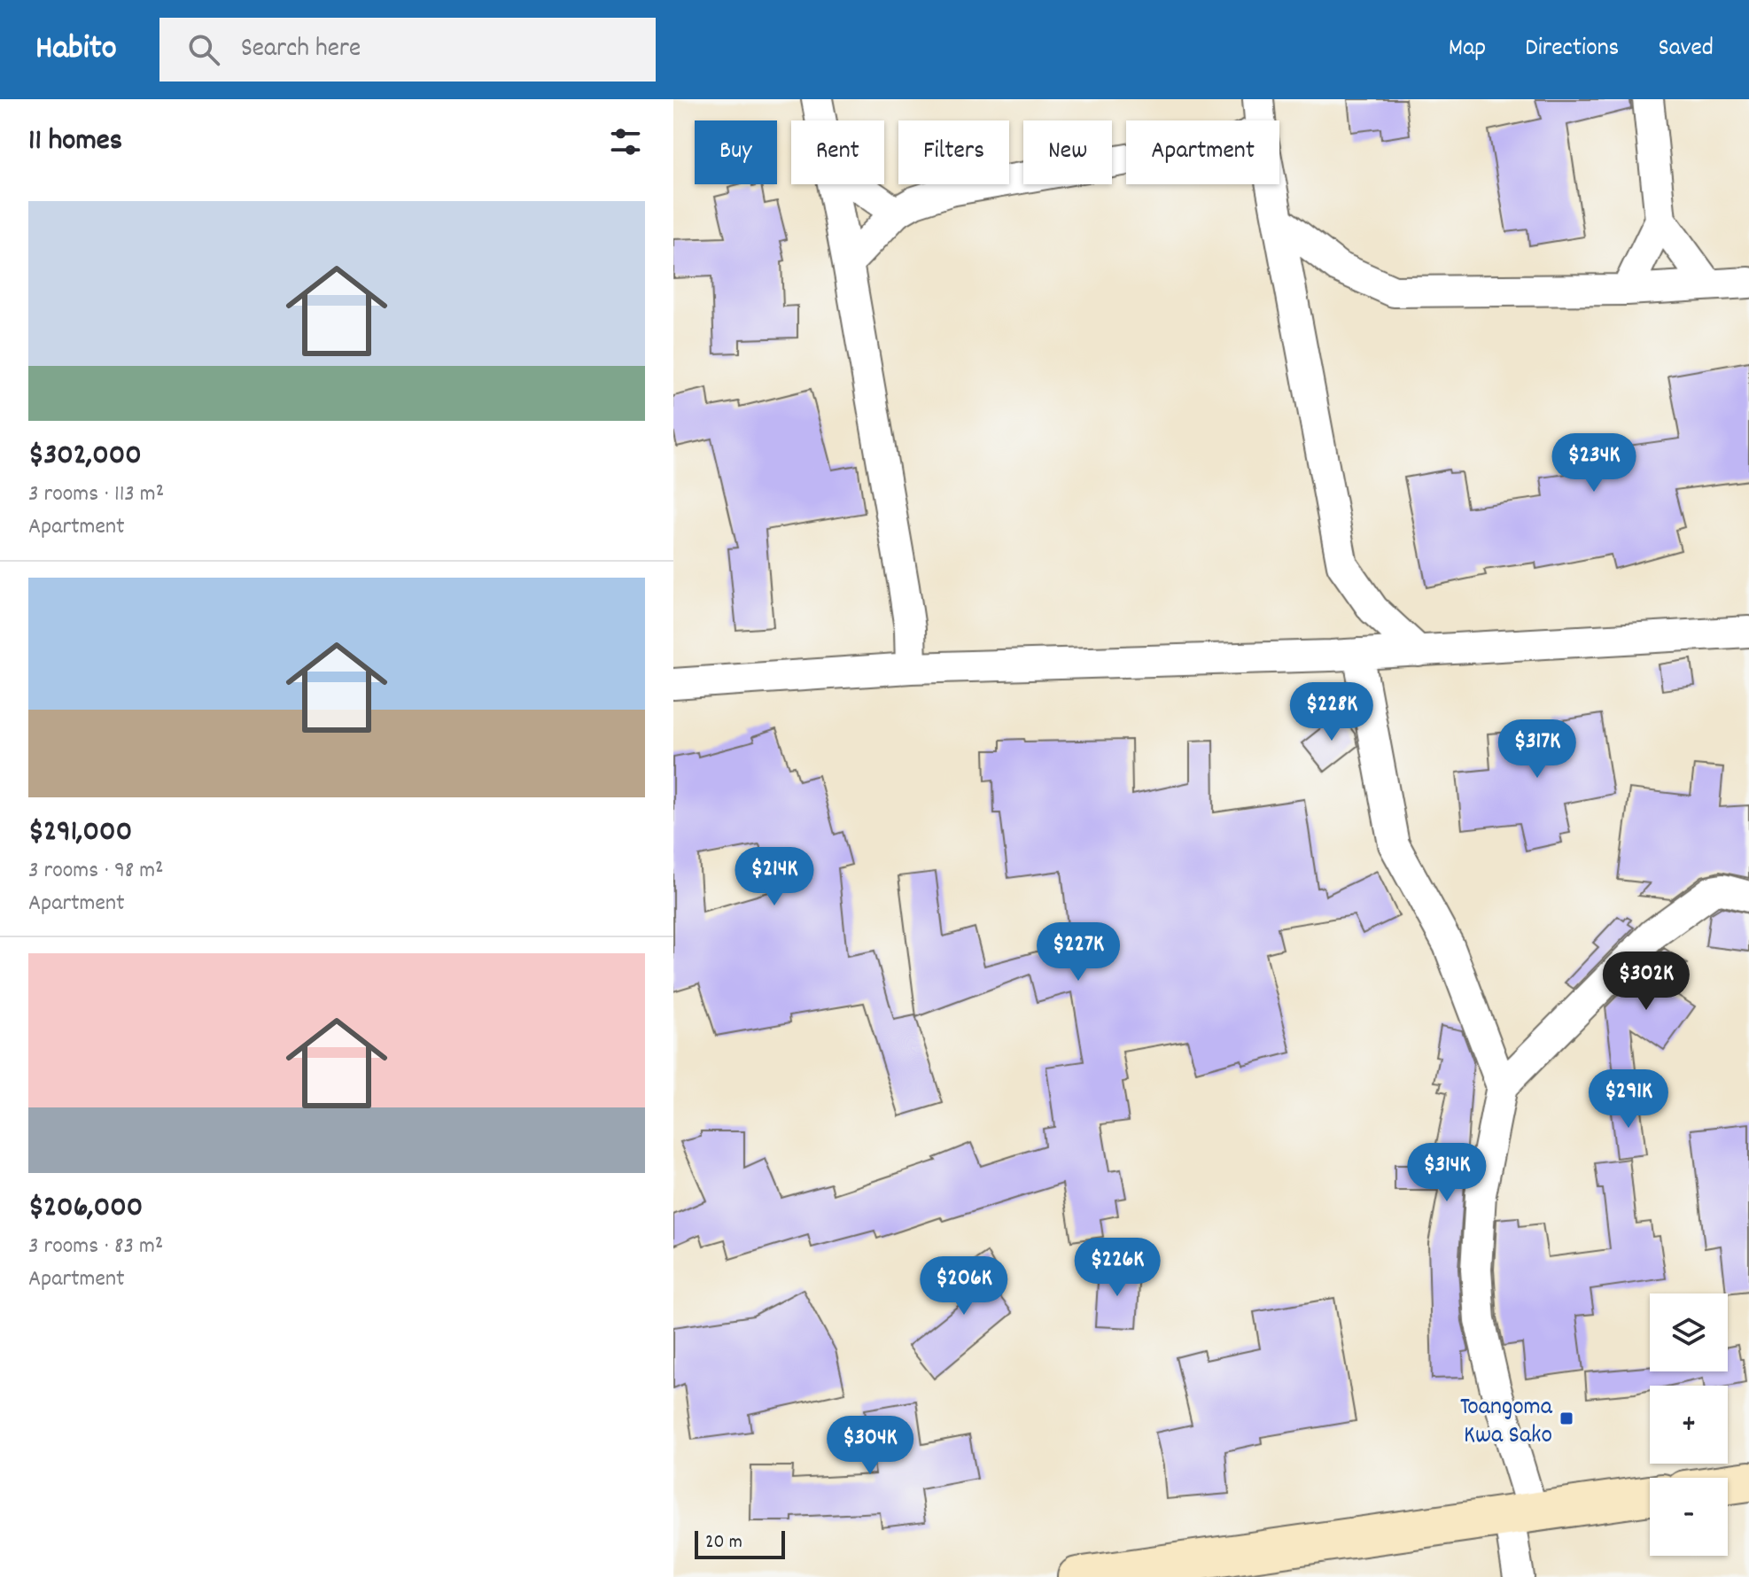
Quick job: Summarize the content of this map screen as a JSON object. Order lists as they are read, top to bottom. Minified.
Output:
{"places":{"transit":["Toangoma Kwa Sako"]},"scale_bar":"20 m","page":{"header":"Habito","search":"Search here","nav":["Map","Directions","Saved"],"heading":"11 homes","chip":["Buy","Rent","Filters","New","Apartment"],"list":[{"name":"$302,000","note":"3 rooms · 113 m² · Apartment"},{"name":"$291,000","note":"3 rooms · 98 m² · Apartment"},{"name":"$206,000","note":"3 rooms · 83 m² · Apartment"}],"price":["$234K","$228K","$317K","$214K","$227K","$302K","$291K","$314K","$226K","$206K","$304K"],"map_buttons":["+","−"],"scale":"20 m"}}
